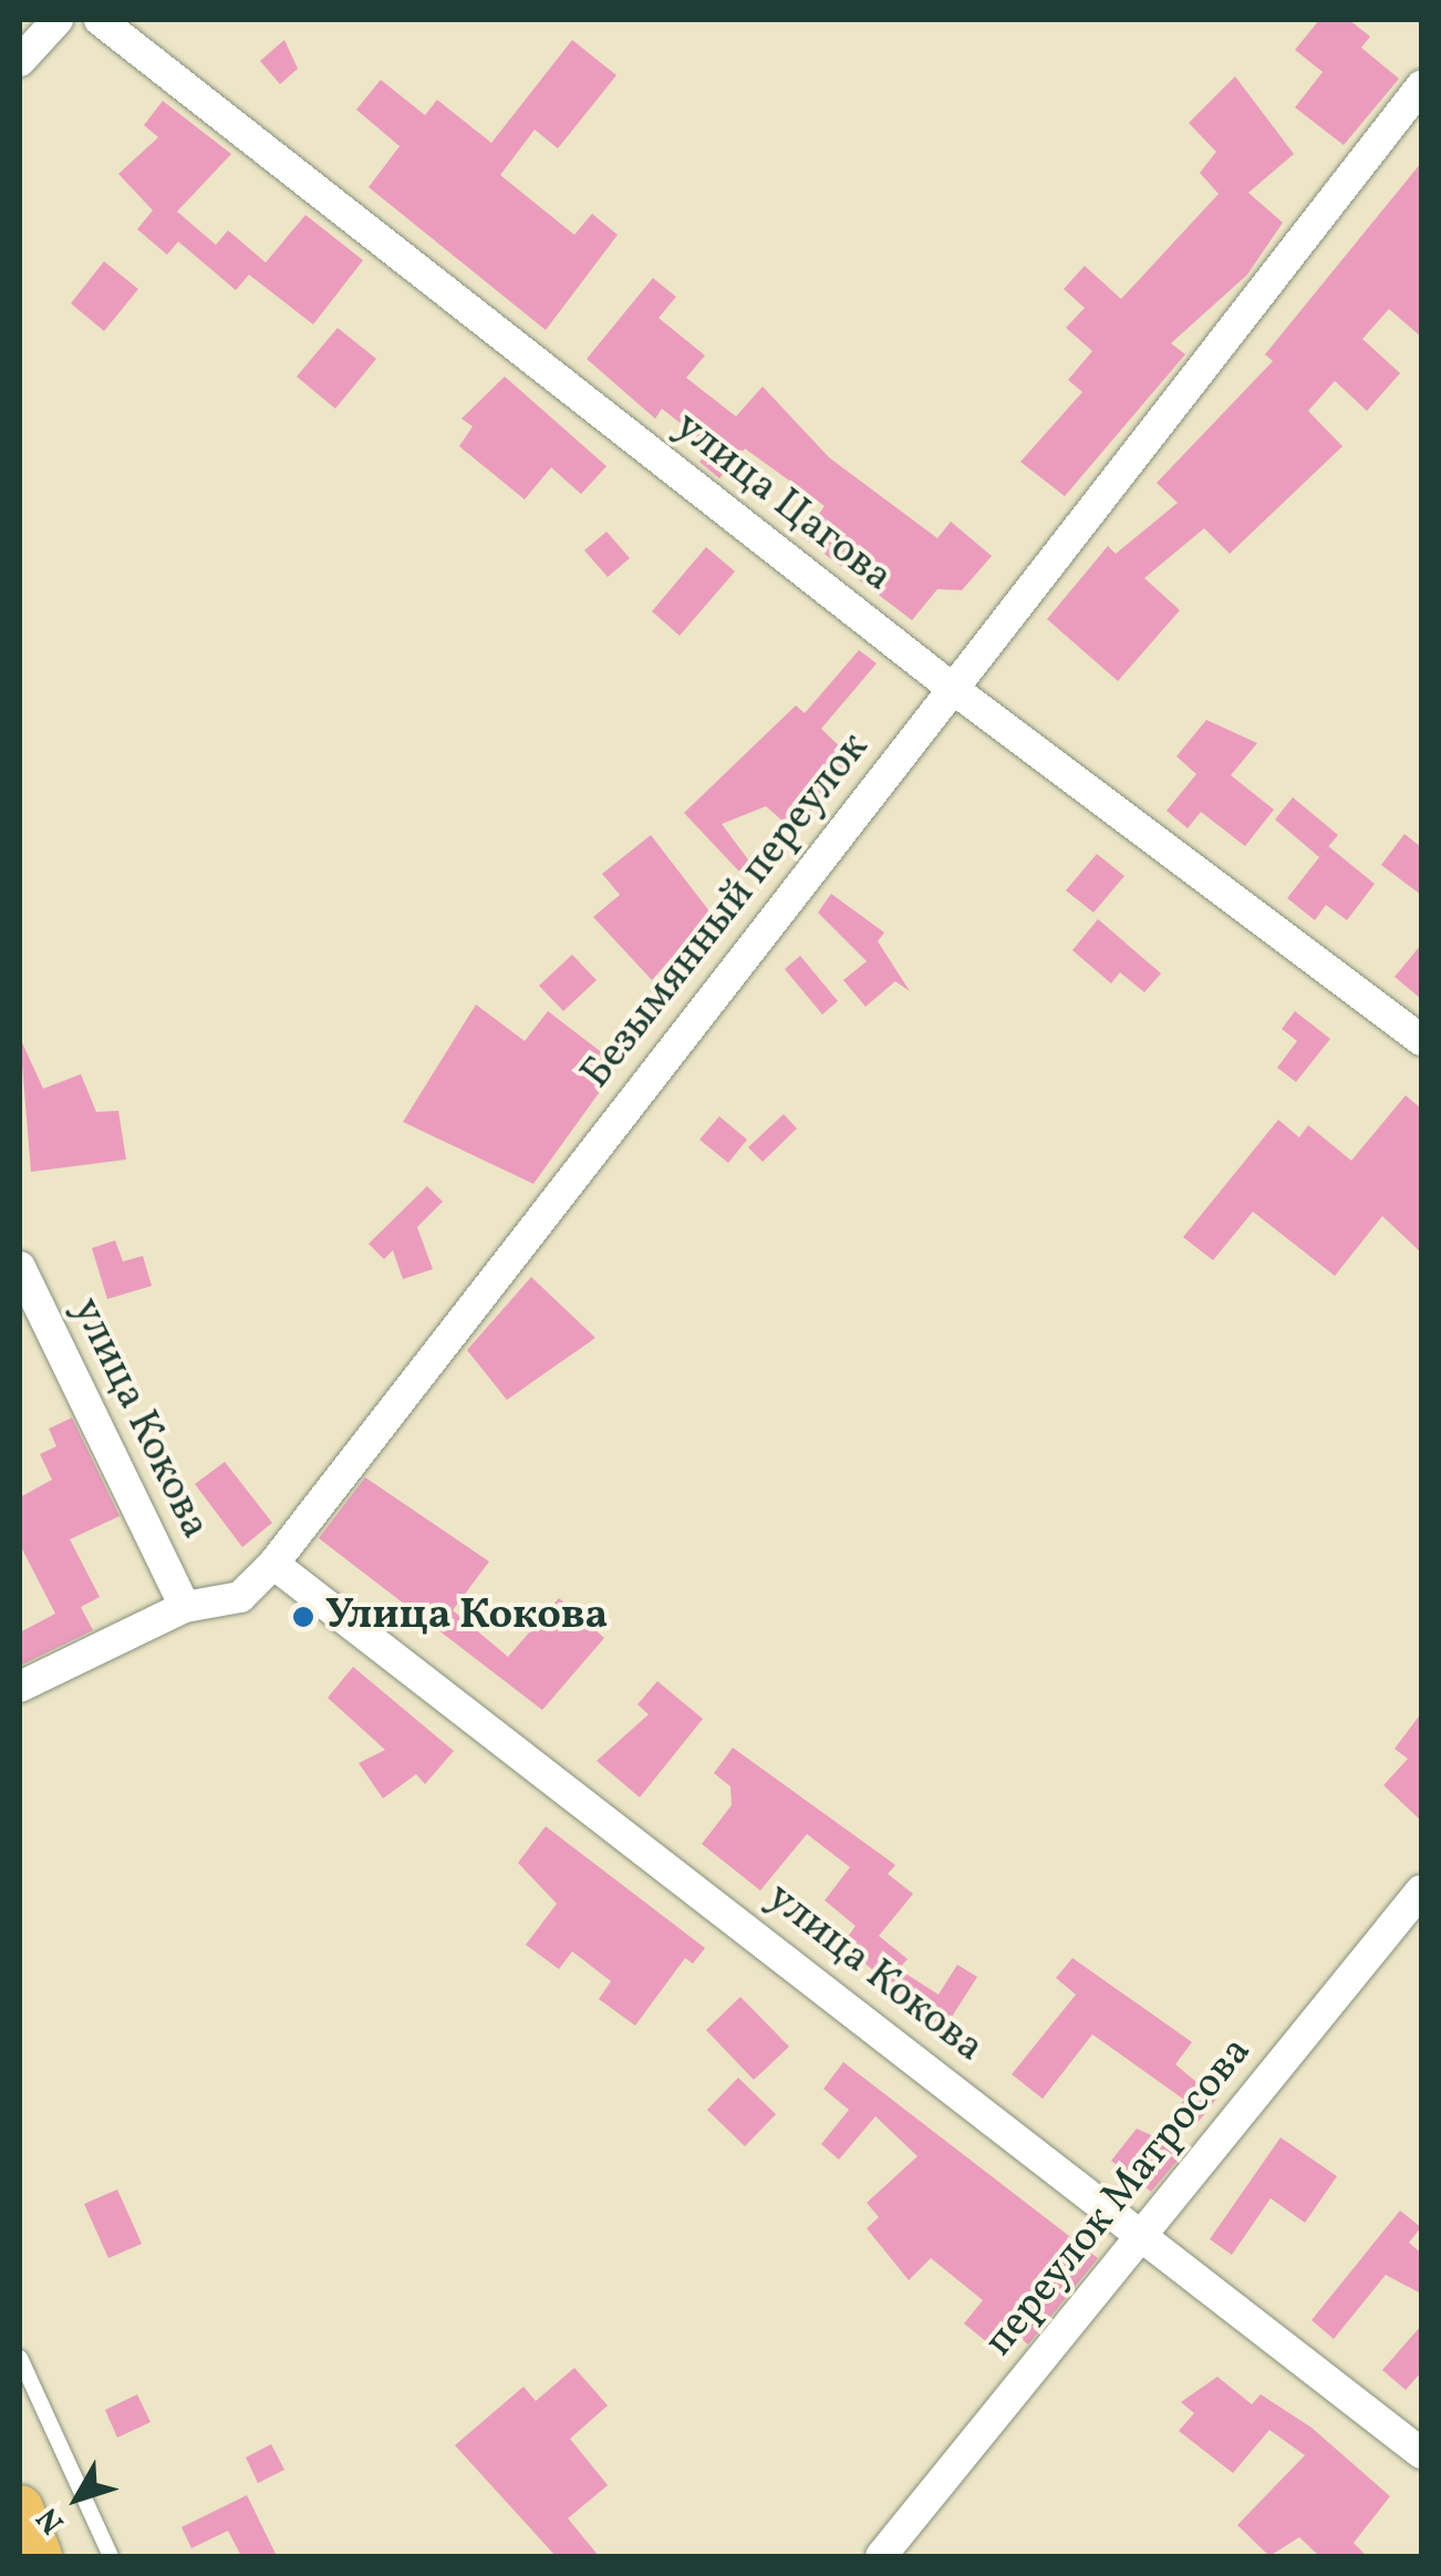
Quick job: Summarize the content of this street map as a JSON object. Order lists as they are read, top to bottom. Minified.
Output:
{"streets":{"street":["улица Цагова","Безымянный переулок","улица Кокова","переулок Матросова"]},"crossings":[["улица Цагова","Безымянный переулок"],["Безымянный переулок","улица Кокова"],["улица Кокова","переулок Матросова"]],"places":["Улица Кокова"],"north":"bottom left"}
